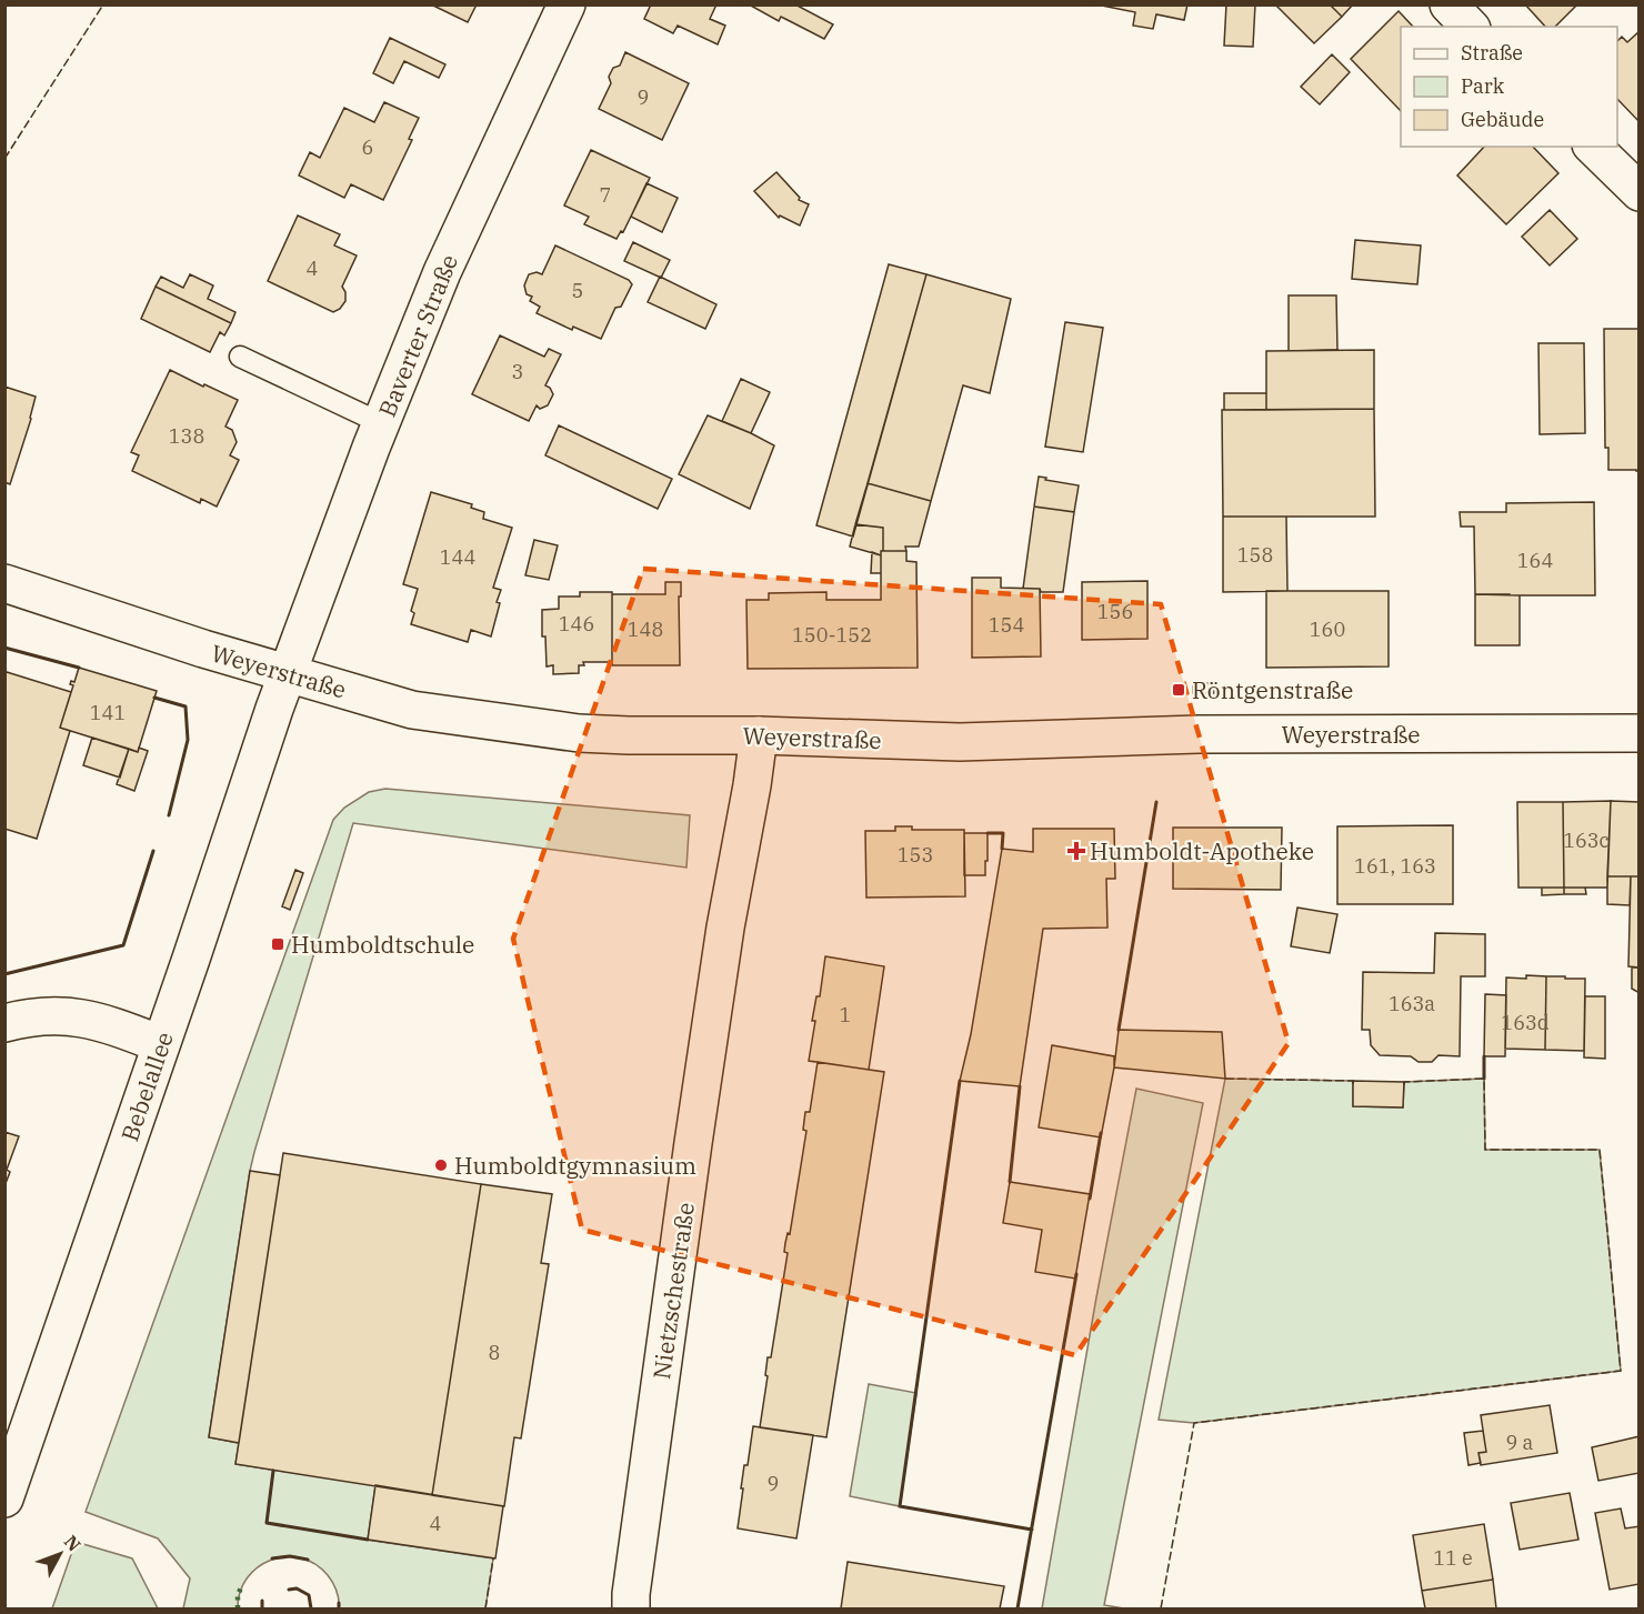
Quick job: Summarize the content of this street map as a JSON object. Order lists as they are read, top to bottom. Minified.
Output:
{"streets":{"main road":["Baverter Straße","Weyerstraße","Bebelallee","Nietzschestraße"]},"crossings":[["Baverter Straße","Weyerstraße"],["Baverter Straße","Bebelallee"],["Weyerstraße","Bebelallee"],["Weyerstraße","Nietzschestraße"]],"places":{"transit":["Röntgenstraße","Humboldtschule"],"health":["Humboldt-Apotheke"],"other":["Humboldtgymnasium"]},"house_numbers":["9","6","7","4","5","3","138","158","144","164","156","146","154","148","160","150-152","141","163c","153","161, 163","163a","1","163d","8","9 a","9","4","11 e"],"legend":["Straße","Park","Gebäude"],"north":"top right"}
